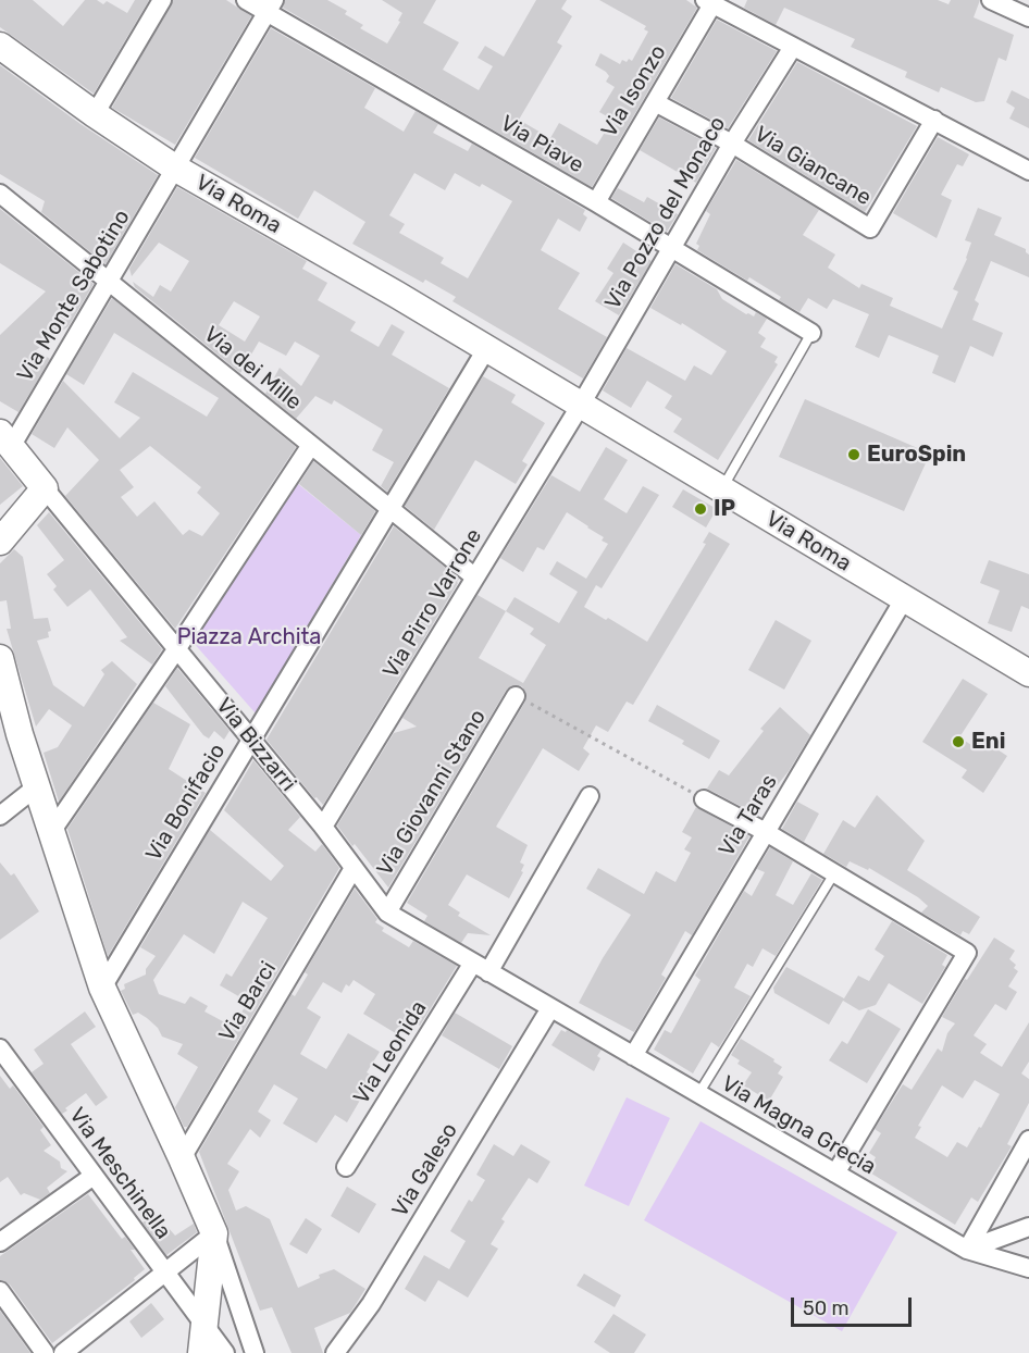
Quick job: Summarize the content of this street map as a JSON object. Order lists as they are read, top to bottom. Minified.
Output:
{"streets":{"street":["Via Isonzo","Via Piave","Via Giancane","Via Roma","Via Pozzo del Monaco","Via Monte Sabotino","Via dei Mille","Via Pirro Varrone","Via Bizzarri","Via Giovanni Stano","Via Bonifacio","Via Taras","Via Barci","Via Leonida","Via Magna Grecia","Via Galeso","Via Meschinella"]},"crossings":[["Via Isonzo","Via Piave"],["Via Isonzo","Via Giancane"],["Via Piave","Via Pozzo del Monaco"],["Via Piave","Via Monte Sabotino"],["Via Giancane","Via Pozzo del Monaco"],["Via Roma","Via Pozzo del Monaco"],["Via Roma","Via Monte Sabotino"],["Via Roma","Via Pirro Varrone"],["Via Roma","Via Taras"],["Via Pozzo del Monaco","Via Pirro Varrone"],["Via Monte Sabotino","Via dei Mille"],["Via Monte Sabotino","Via Bizzarri"],["Via dei Mille","Via Pirro Varrone"],["Via dei Mille","Via Bonifacio"],["Via Pirro Varrone","Via Bizzarri"],["Via Bizzarri","Via Giovanni Stano"],["Via Bizzarri","Via Bonifacio"],["Via Bizzarri","Via Barci"],["Via Bizzarri","Via Leonida"],["Via Bizzarri","Via Magna Grecia"],["Via Bizzarri","Via Galeso"],["Via Taras","Via Magna Grecia"],["Via Magna Grecia","Via Galeso"]],"parks":["Piazza Archita"],"places":["EuroSpin","IP","Eni"],"scale_bar":"50 m"}
